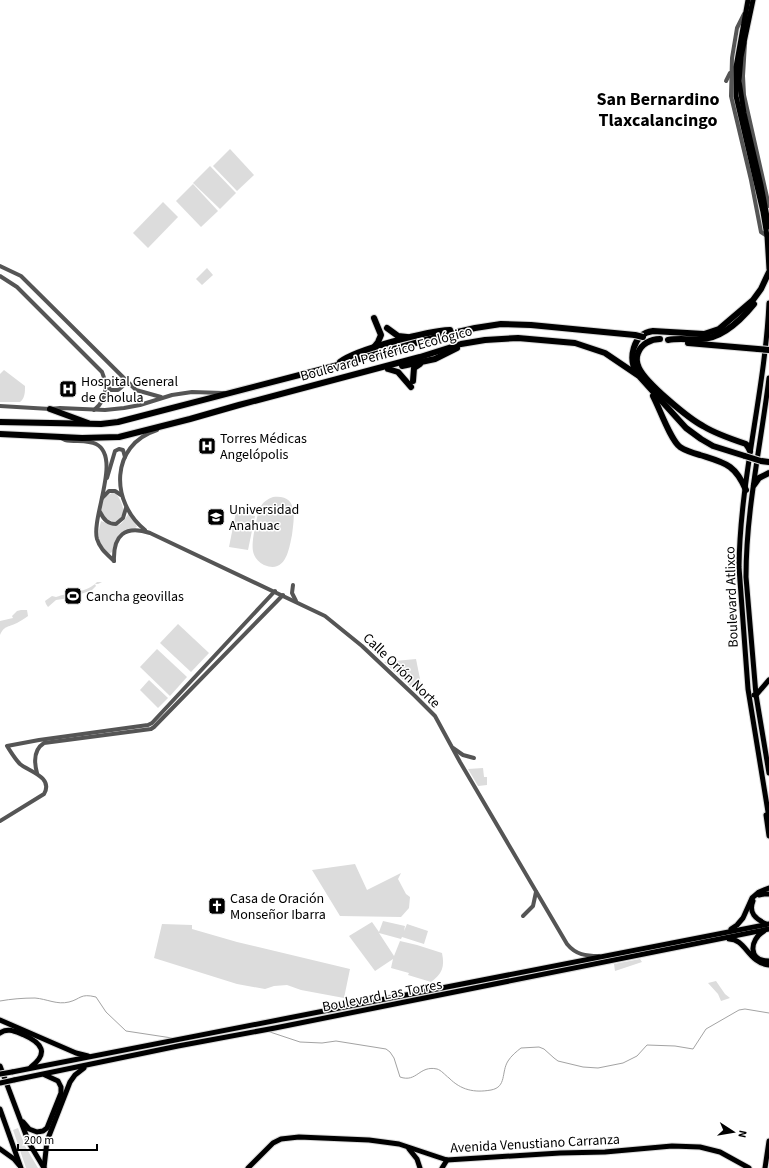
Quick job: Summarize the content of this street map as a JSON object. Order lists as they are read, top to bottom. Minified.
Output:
{"streets":{"highway":["Boulevard Periférico Ecológico"],"main road":["Boulevard Atlixco","Boulevard Las Torres","Avenida Venustiano Carranza"],"street":["Calle Orión Norte"]},"crossings":[["Calle Orión Norte","Boulevard Las Torres"]],"districts":["San Bernardino Tlaxcalancingo"],"places":{"hospital":["Hospital General de Cholula","Torres Médicas Angelópolis"],"school or university":["Universidad Anahuac"],"sports":["Cancha geovillas"],"church":["Casa de Oración Monseñor Ibarra"]},"scale_bar":"200 m","north":"right"}
